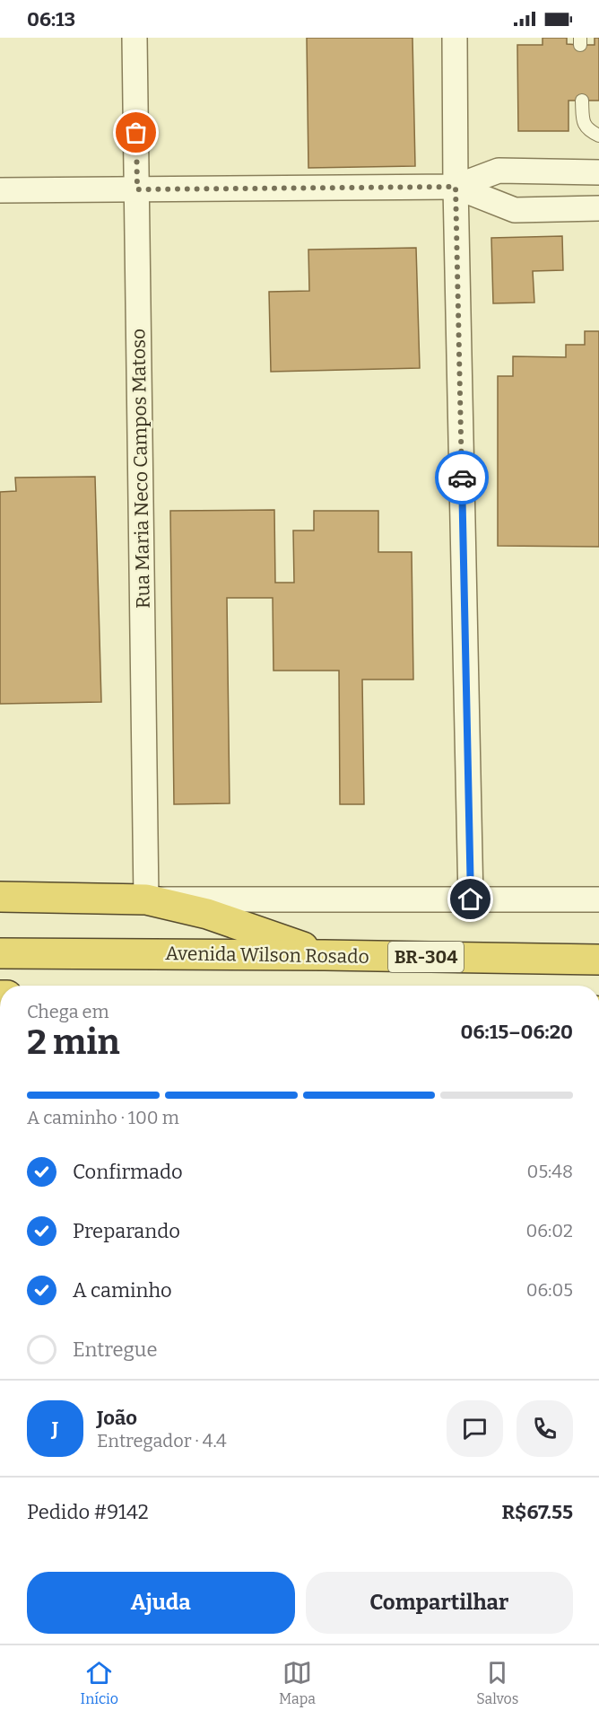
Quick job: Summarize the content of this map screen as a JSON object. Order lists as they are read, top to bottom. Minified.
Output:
{"streets":{"highway":["Avenida Wilson Rosado","BR-304"],"street":["Rua Maria Neco Campos Matoso"]},"page":{"status":"06:13","heading":["2 min","Chega em","06:15–06:20"],"panel":["João","Entregador · 4.4","Pedido #9142","R$67.55"],"bar":"A caminho · 100 m","list":[["Confirmado","05:48"],["Preparando","06:02"],["A caminho","06:05"],"Entregue"],"round":"J","buttons":["Ajuda","Compartilhar"],"tabs":["Início","Mapa","Salvos"]}}
